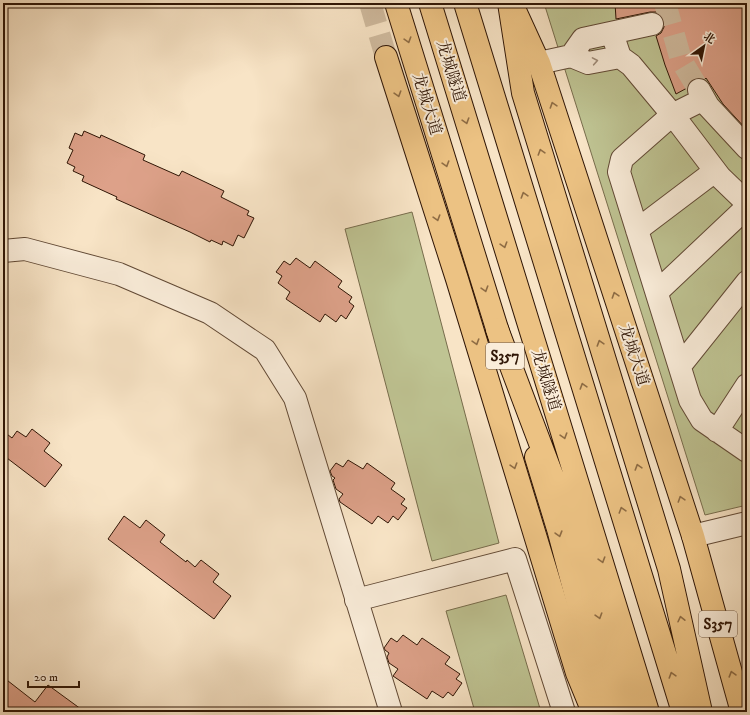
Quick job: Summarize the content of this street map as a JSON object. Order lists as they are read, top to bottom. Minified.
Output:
{"streets":{"main road":["龙城隧道","龙城大道","S357"]},"scale_bar":"20 m","north":"top right"}
